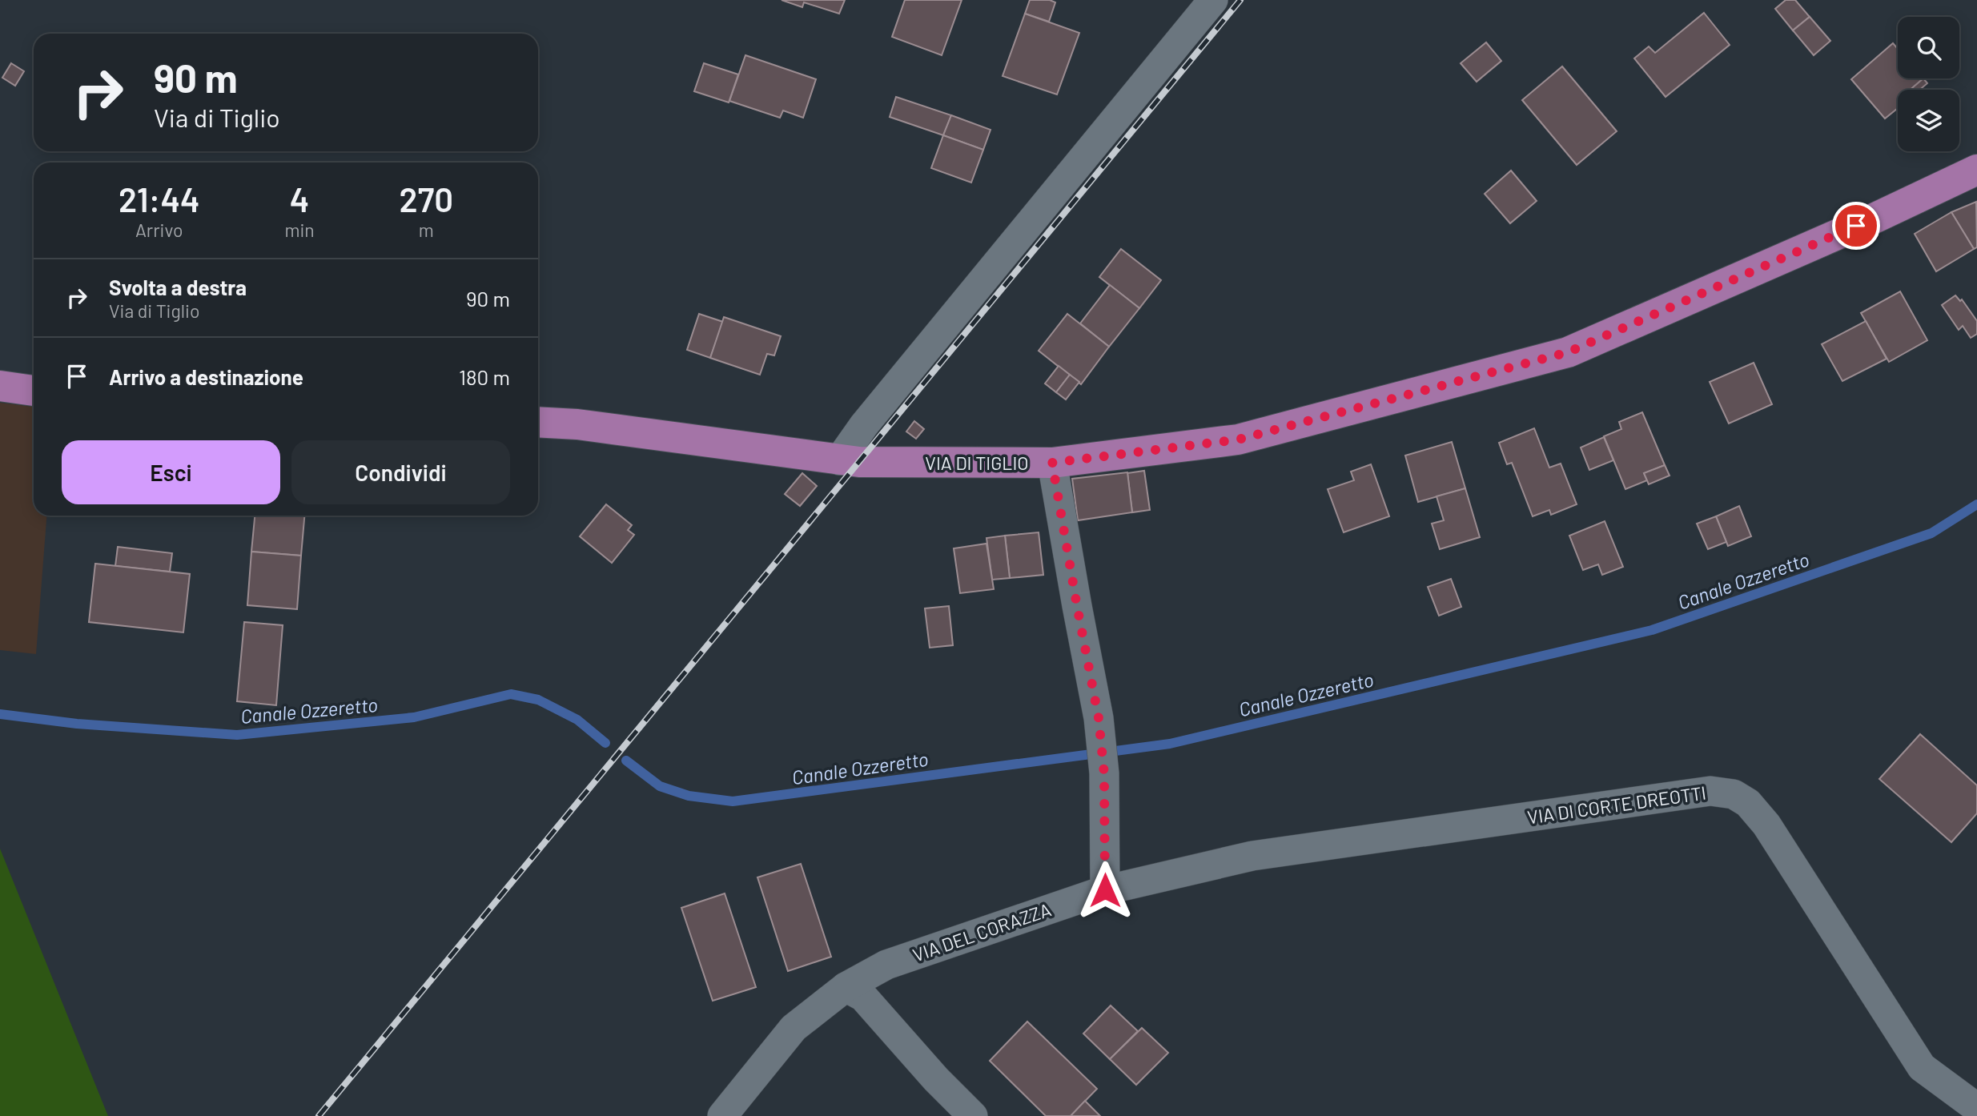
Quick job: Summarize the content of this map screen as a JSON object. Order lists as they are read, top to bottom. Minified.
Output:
{"streets":{"main road":["VIA DI TIGLIO"],"street":["VIA DI CORTE DREOTTI","VIA DEL CORAZZA"]},"crossings":[["VIA DI CORTE DREOTTI","VIA DEL CORAZZA"]],"water":["Canale Ozzeretto"],"page":{"turn":["90 m","Via di Tiglio"],"eta":["21:44","Arrivo","4","min","270","m"],"list":[{"name":"Svolta a destra","note":"Via di Tiglio","value":"90 m"},{"name":"Arrivo a destinazione","value":"180 m"}],"buttons":["Esci","Condividi"]}}
